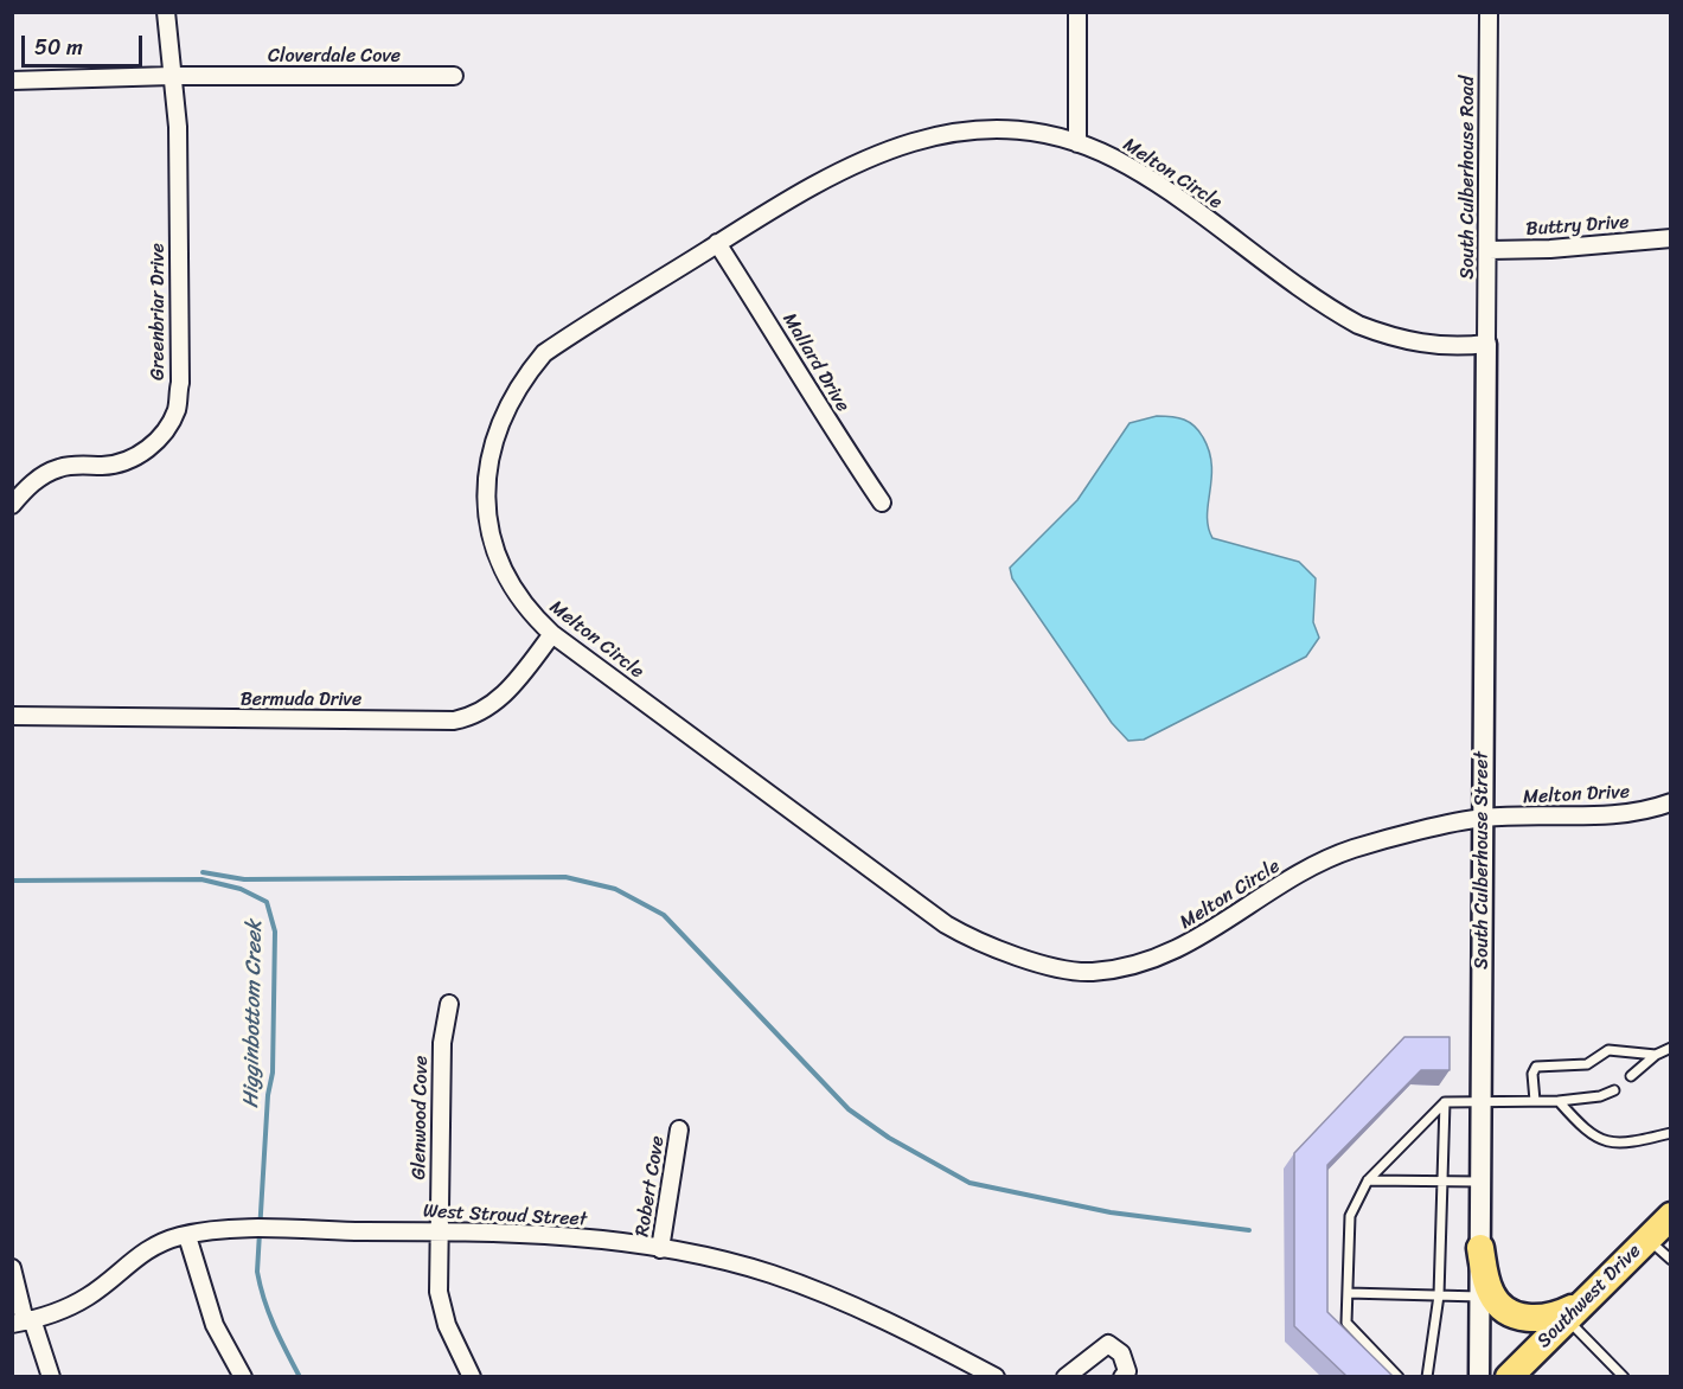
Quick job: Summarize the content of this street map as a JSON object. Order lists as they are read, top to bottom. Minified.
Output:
{"streets":{"main road":["Southwest Drive"],"street":["Cloverdale Cove","Melton Circle","South Culberhouse Road","Buttry Drive","Greenbriar Drive","Mallard Drive","Bermuda Drive","Melton Drive","South Culberhouse Street","Glenwood Cove","Robert Cove","West Stroud Street"]},"crossings":[["Cloverdale Cove","Greenbriar Drive"],["Melton Circle","South Culberhouse Road"],["Melton Circle","Mallard Drive"],["Melton Circle","Bermuda Drive"],["Melton Circle","Melton Drive"],["Melton Circle","South Culberhouse Street"],["South Culberhouse Road","Buttry Drive"],["South Culberhouse Road","South Culberhouse Street"],["Melton Drive","South Culberhouse Street"],["Glenwood Cove","West Stroud Street"],["Robert Cove","West Stroud Street"]],"water":["Higginbottom Creek"],"scale_bar":"50 m"}
